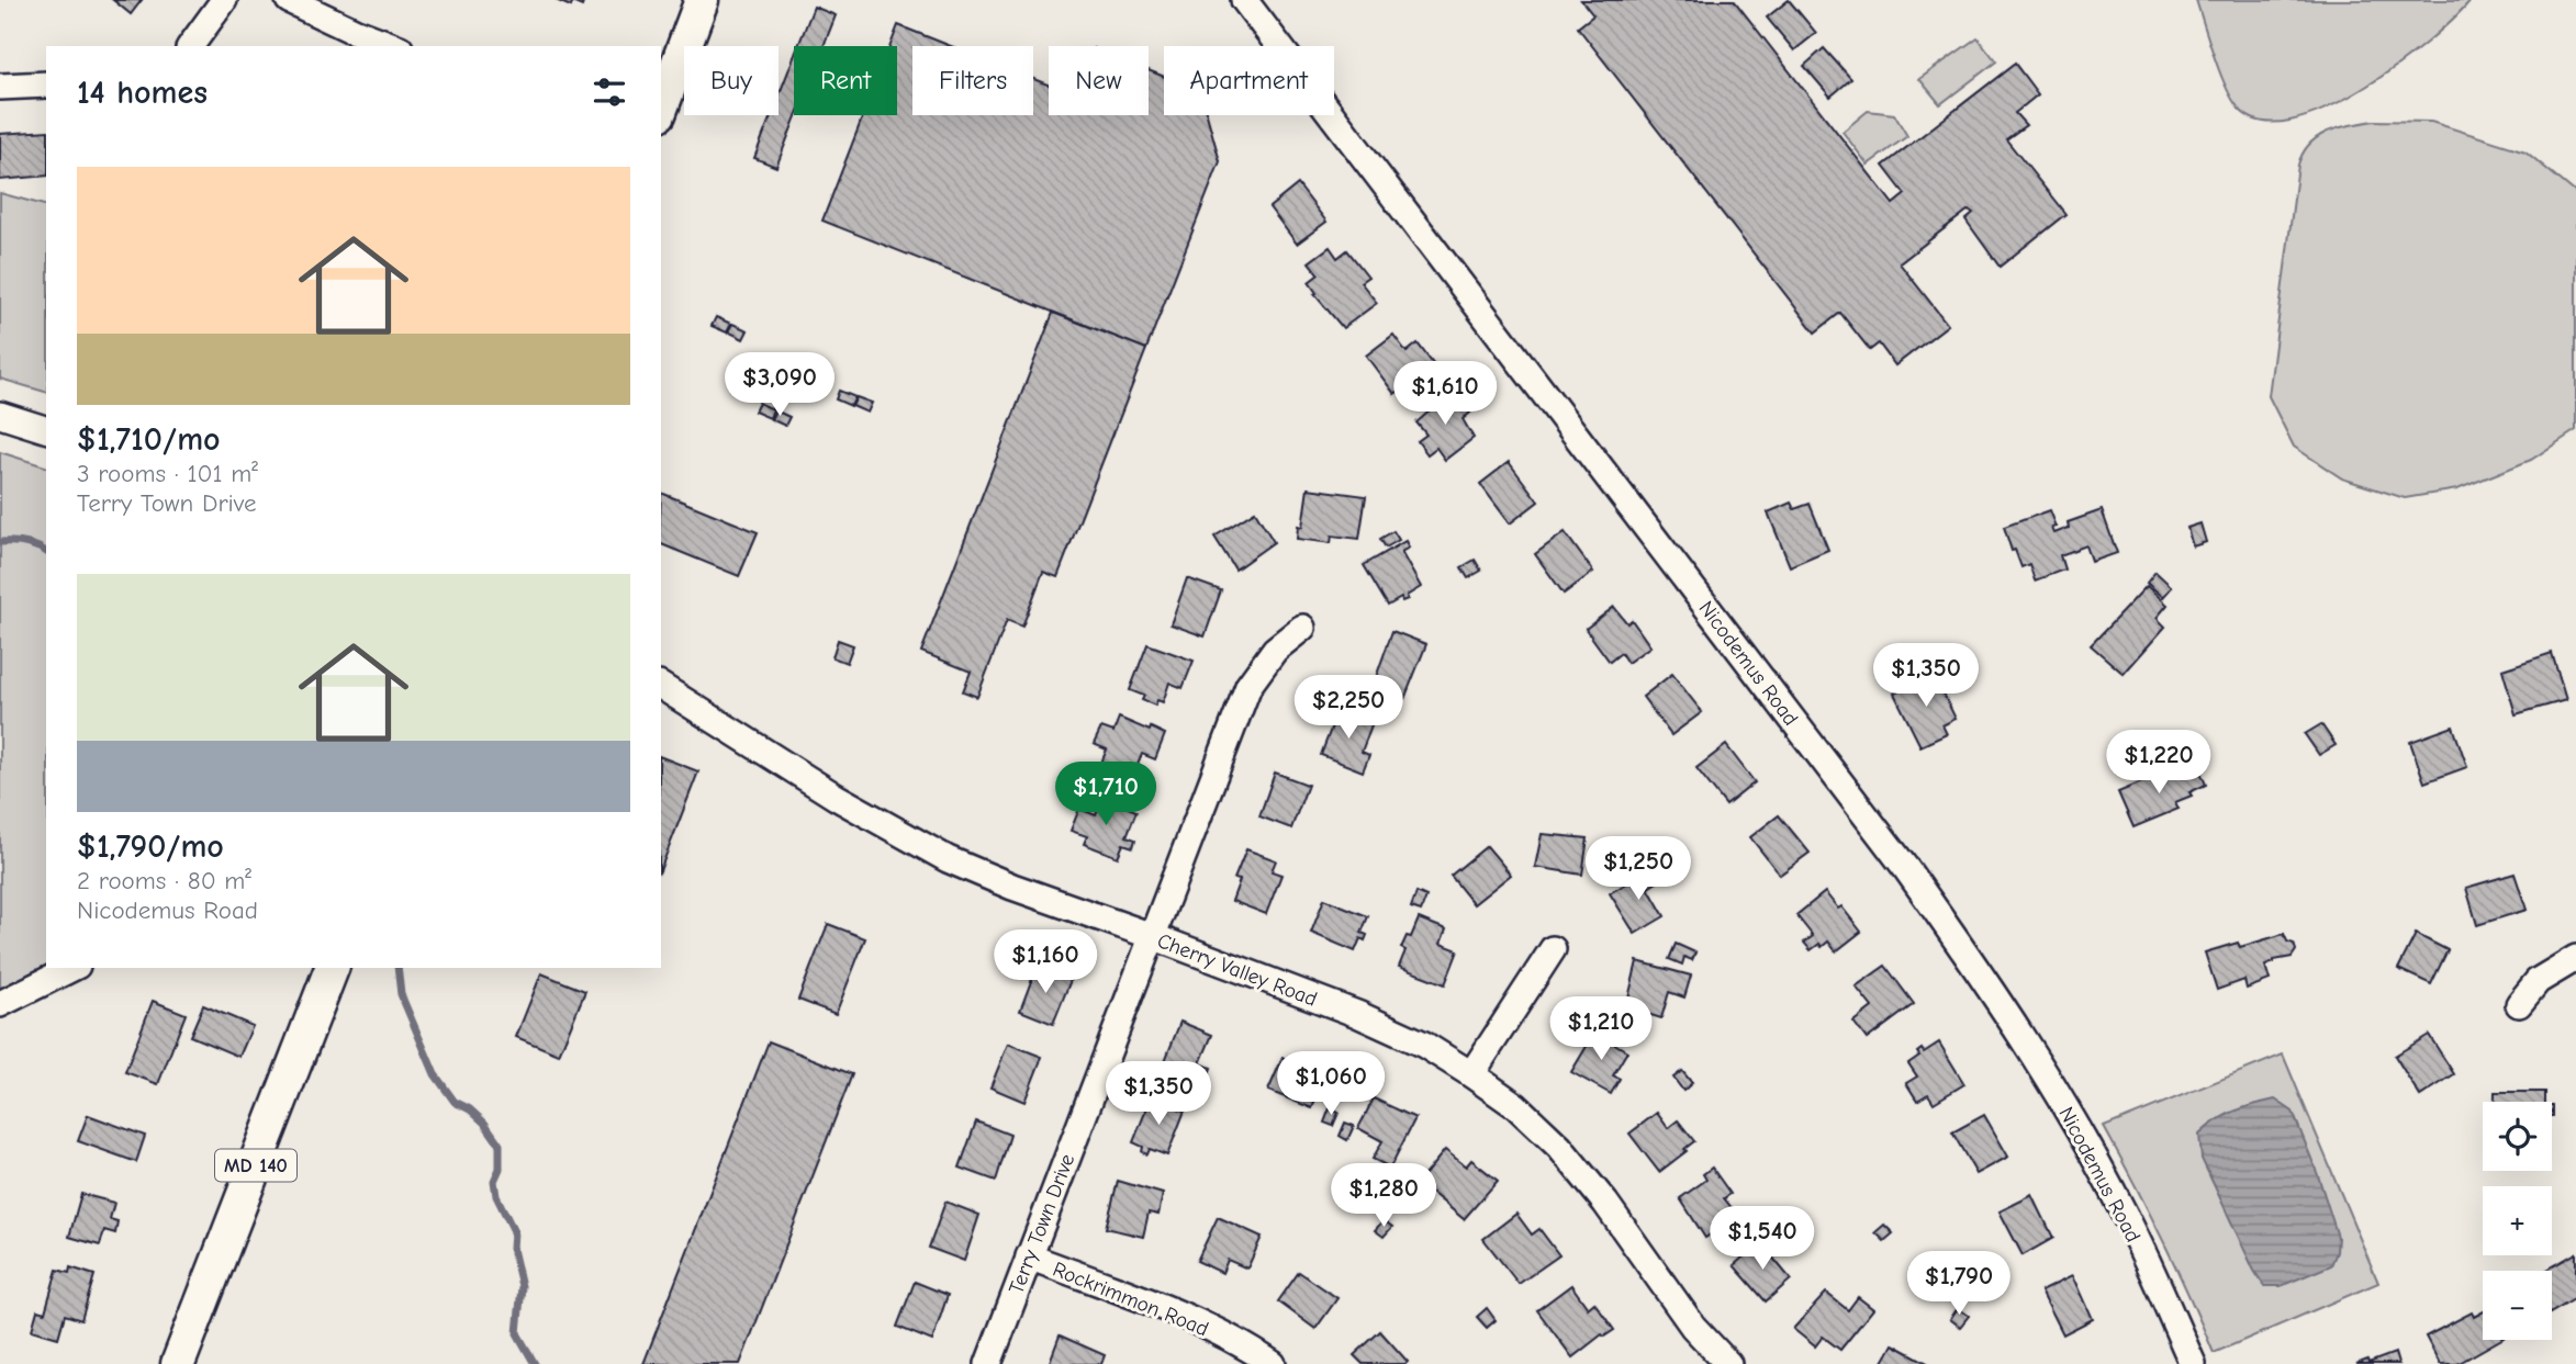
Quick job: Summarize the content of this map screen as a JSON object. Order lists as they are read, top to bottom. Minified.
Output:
{"streets":{"main road":["MD 140"],"street":["Nicodemus Road","Cherry Valley Road","Terry Town Drive","Rockrimmon Road"]},"crossings":[["Cherry Valley Road","Terry Town Drive"],["Terry Town Drive","Rockrimmon Road"]],"page":{"chip":["Buy","Rent","Filters","New","Apartment"],"heading":"14 homes","list":[{"name":"$1,710/mo","note":"3 rooms · 101 m² · Terry Town Drive"},{"name":"$1,790/mo","note":"2 rooms · 80 m² · Nicodemus Road"}],"price":["$3,090","$1,610","$1,350","$2,250","$1,220","$1,710","$1,250","$1,160","$1,210","$1,060","$1,350","$1,280","$1,540","$1,790"],"map_buttons":["+","−"]}}
